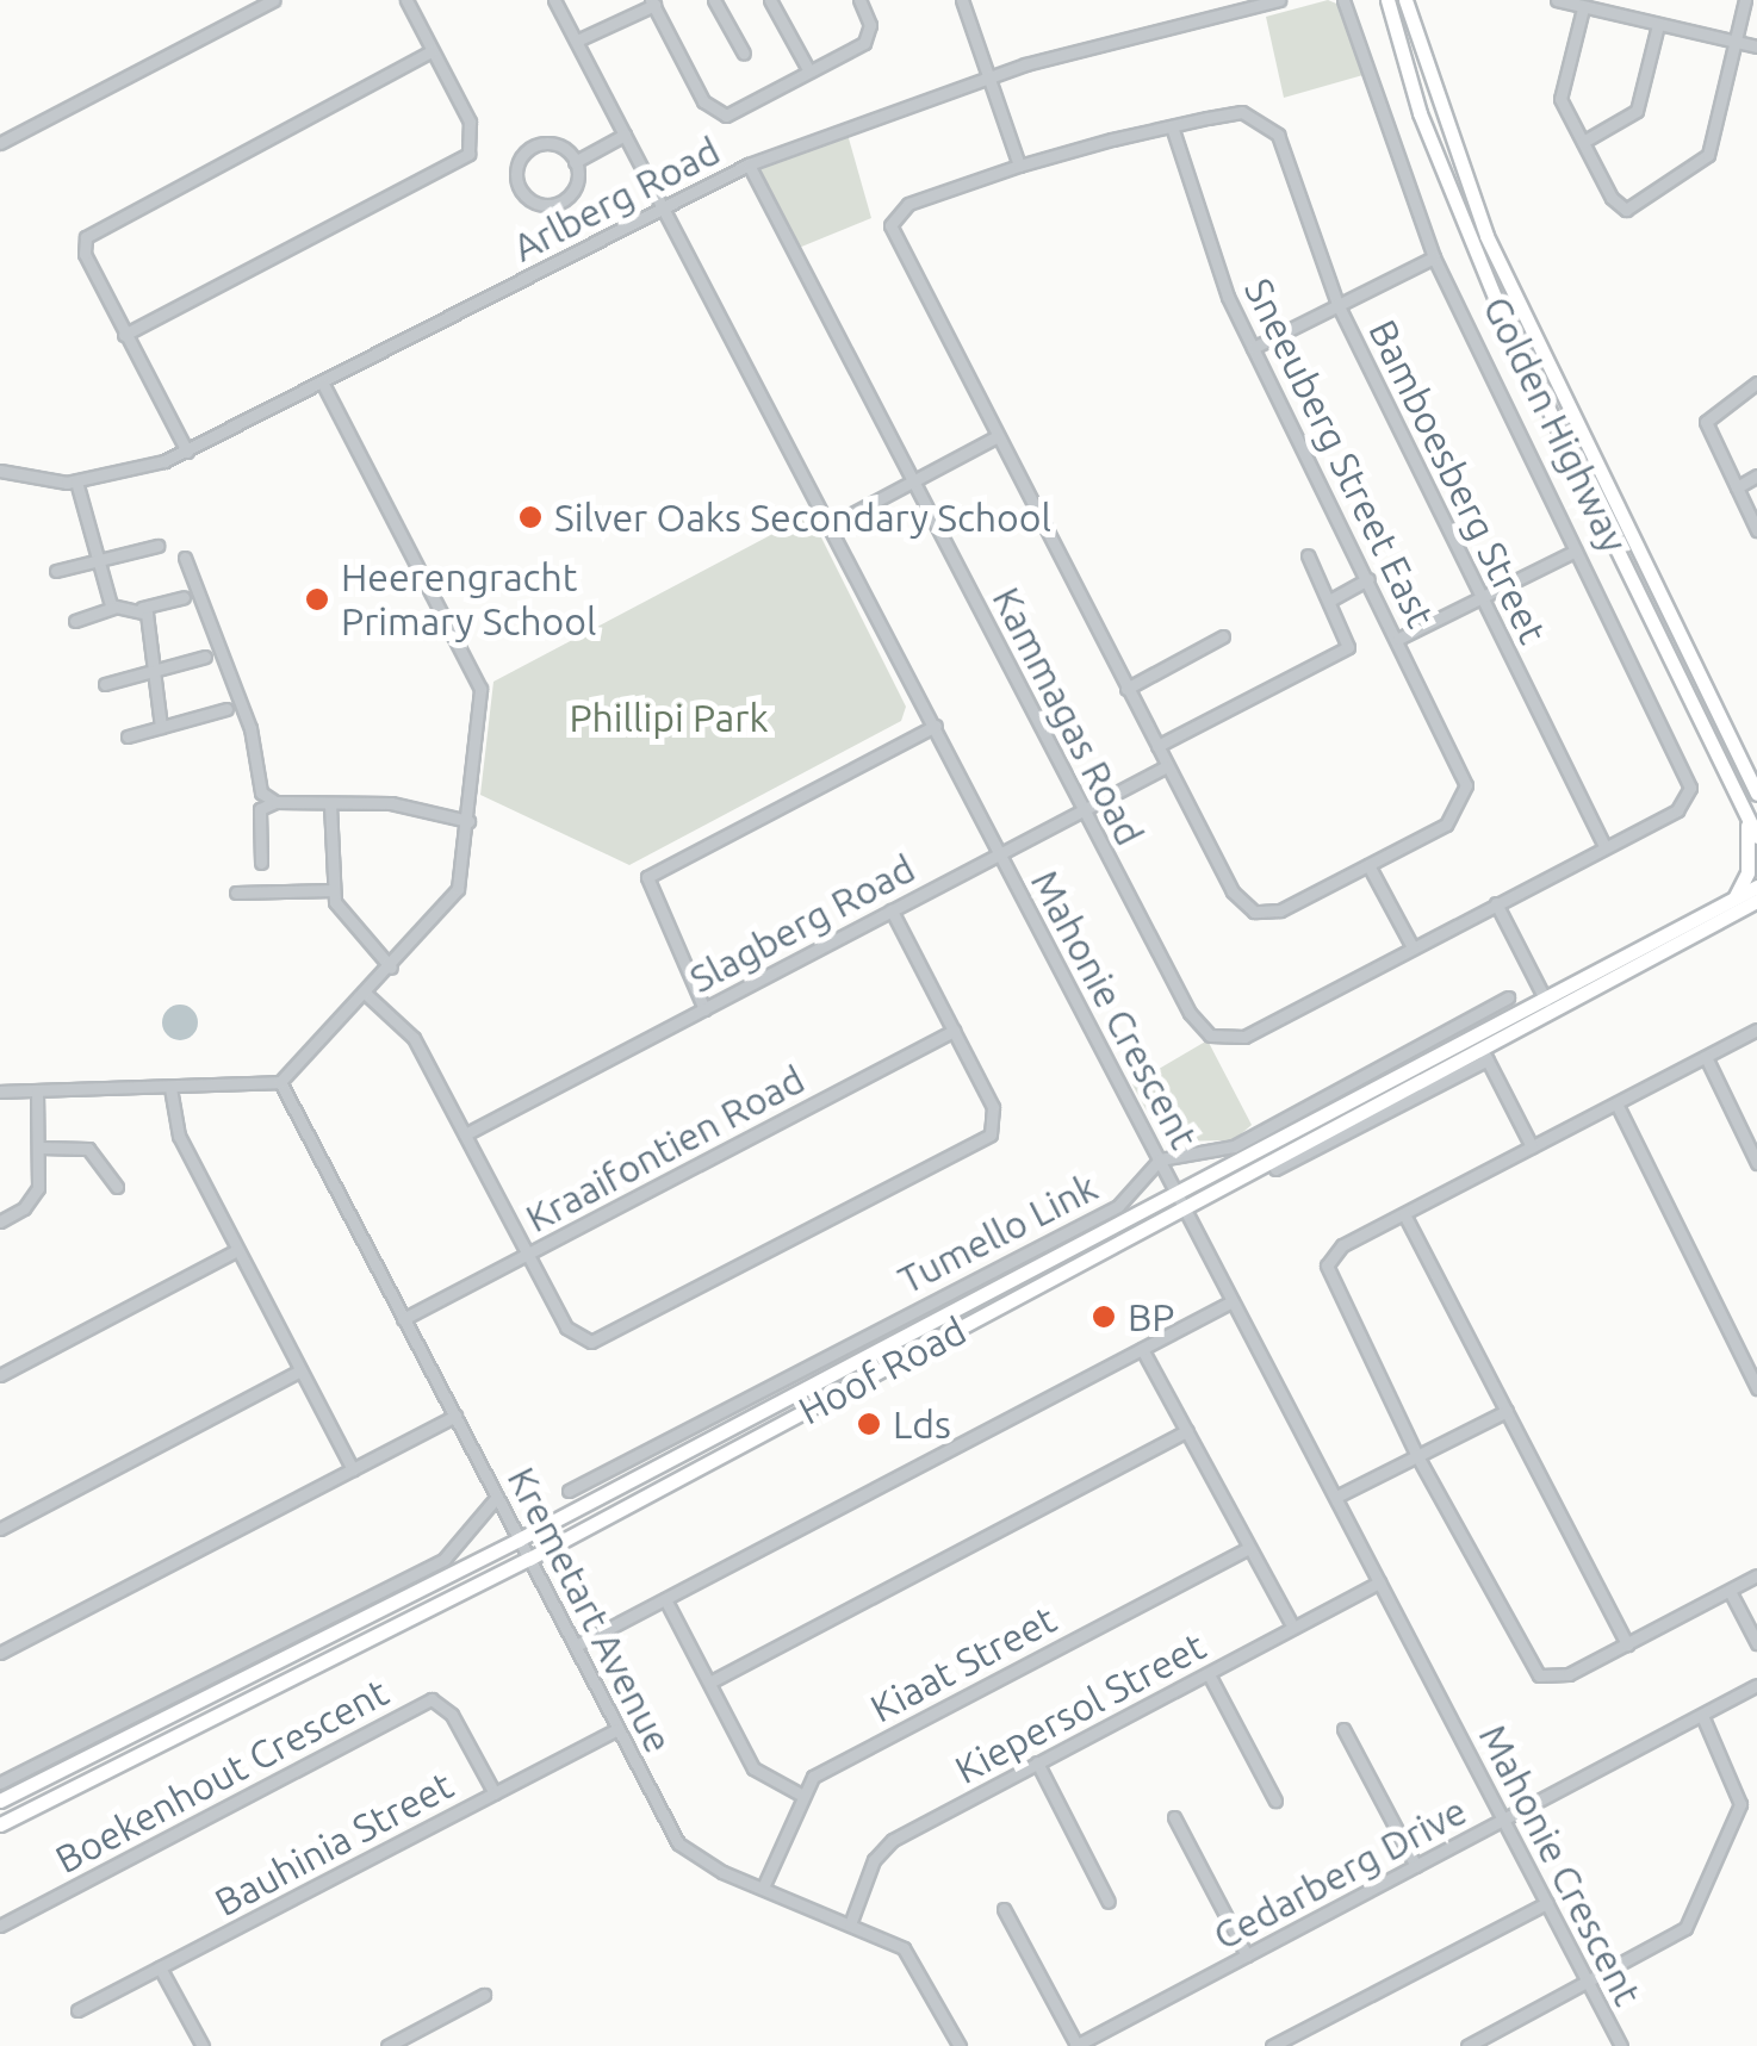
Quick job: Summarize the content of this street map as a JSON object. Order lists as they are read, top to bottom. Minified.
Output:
{"streets":{"main road":["Golden Highway","Hoof Road"],"street":["Arlberg Road","Sneeuberg Street East","Bamboesberg Street","Kammagas Road","Slagberg Road","Mahonie Crescent","Kraaifontien Road","Tumello Link","Kremetart Avenue","Kiaat Street","Kiepersol Street","Boekenhout Crescent","Bauhinia Street","Cedarberg Drive"]},"crossings":[["Arlberg Road","Kammagas Road"],["Arlberg Road","Mahonie Crescent"],["Sneeuberg Street East","Bamboesberg Street"],["Kammagas Road","Slagberg Road"],["Slagberg Road","Mahonie Crescent"],["Mahonie Crescent","Tumello Link"],["Mahonie Crescent","Hoof Road"],["Mahonie Crescent","Kiepersol Street"],["Mahonie Crescent","Cedarberg Drive"],["Kraaifontien Road","Kremetart Avenue"],["Hoof Road","Kremetart Avenue"],["Kremetart Avenue","Kiepersol Street"],["Kremetart Avenue","Bauhinia Street"],["Boekenhout Crescent","Bauhinia Street"]],"parks":["Phillipi Park"],"places":["Silver Oaks Secondary School","Heerengracht Primary School","BP","Lds"]}
